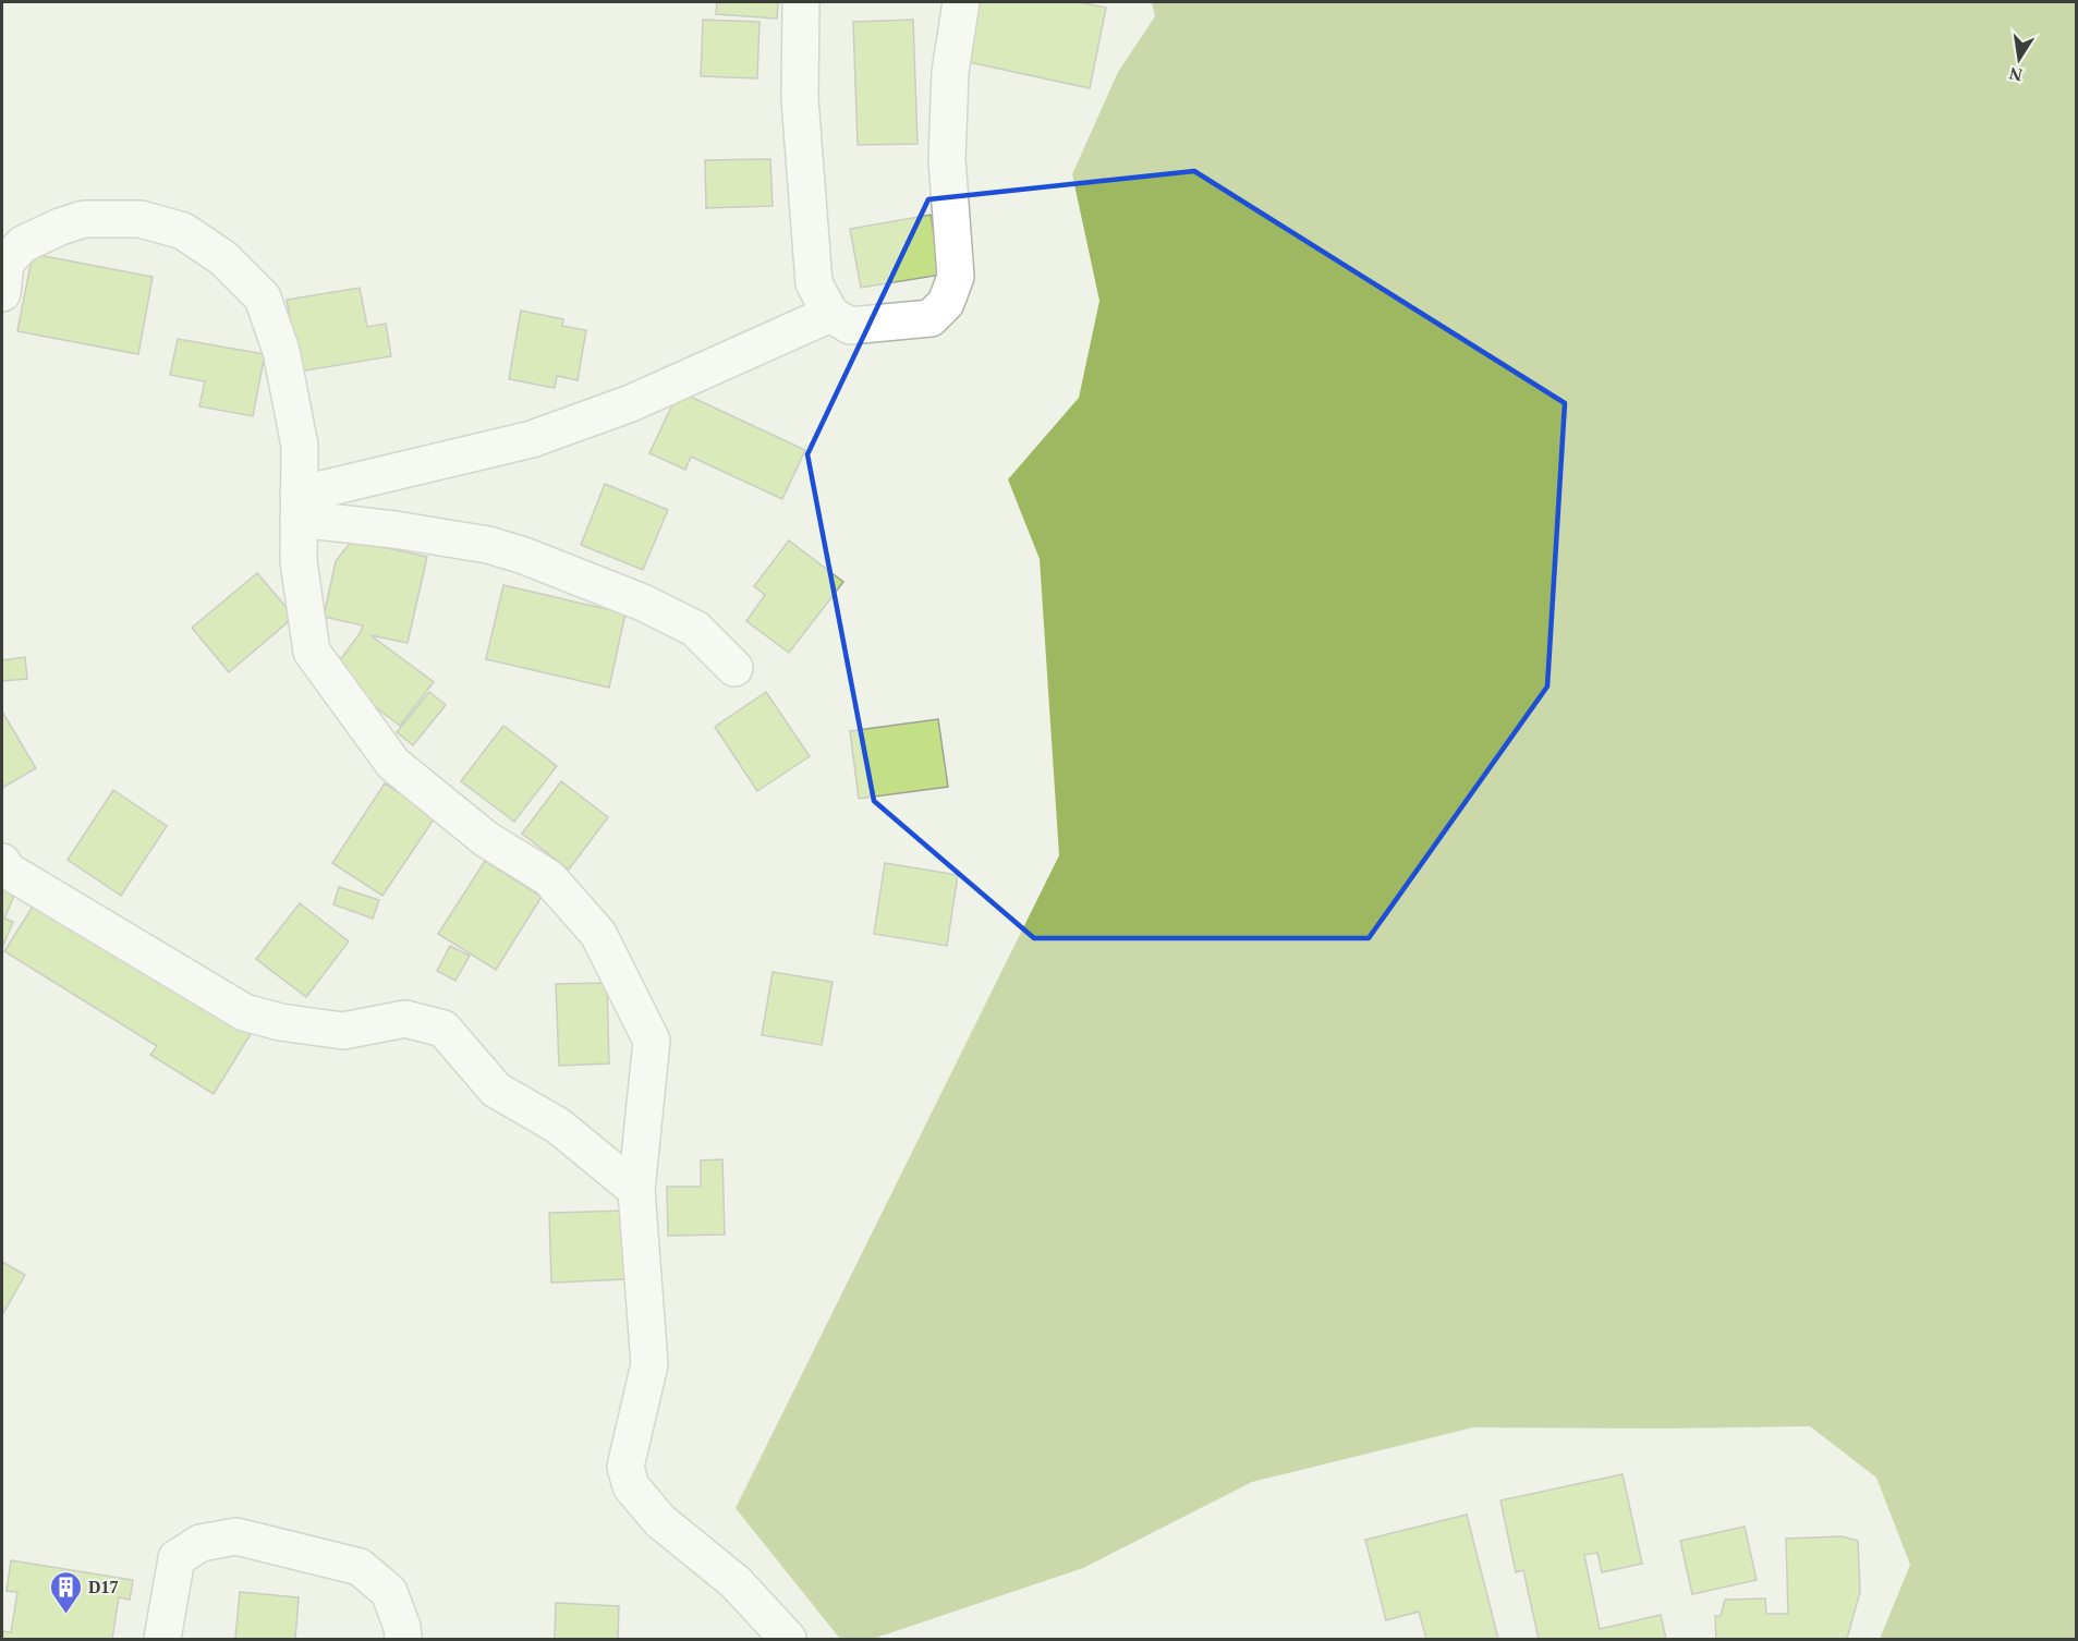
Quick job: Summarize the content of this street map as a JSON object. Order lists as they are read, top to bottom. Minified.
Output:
{"places":{"building":["D17"]},"north":"bottom"}
